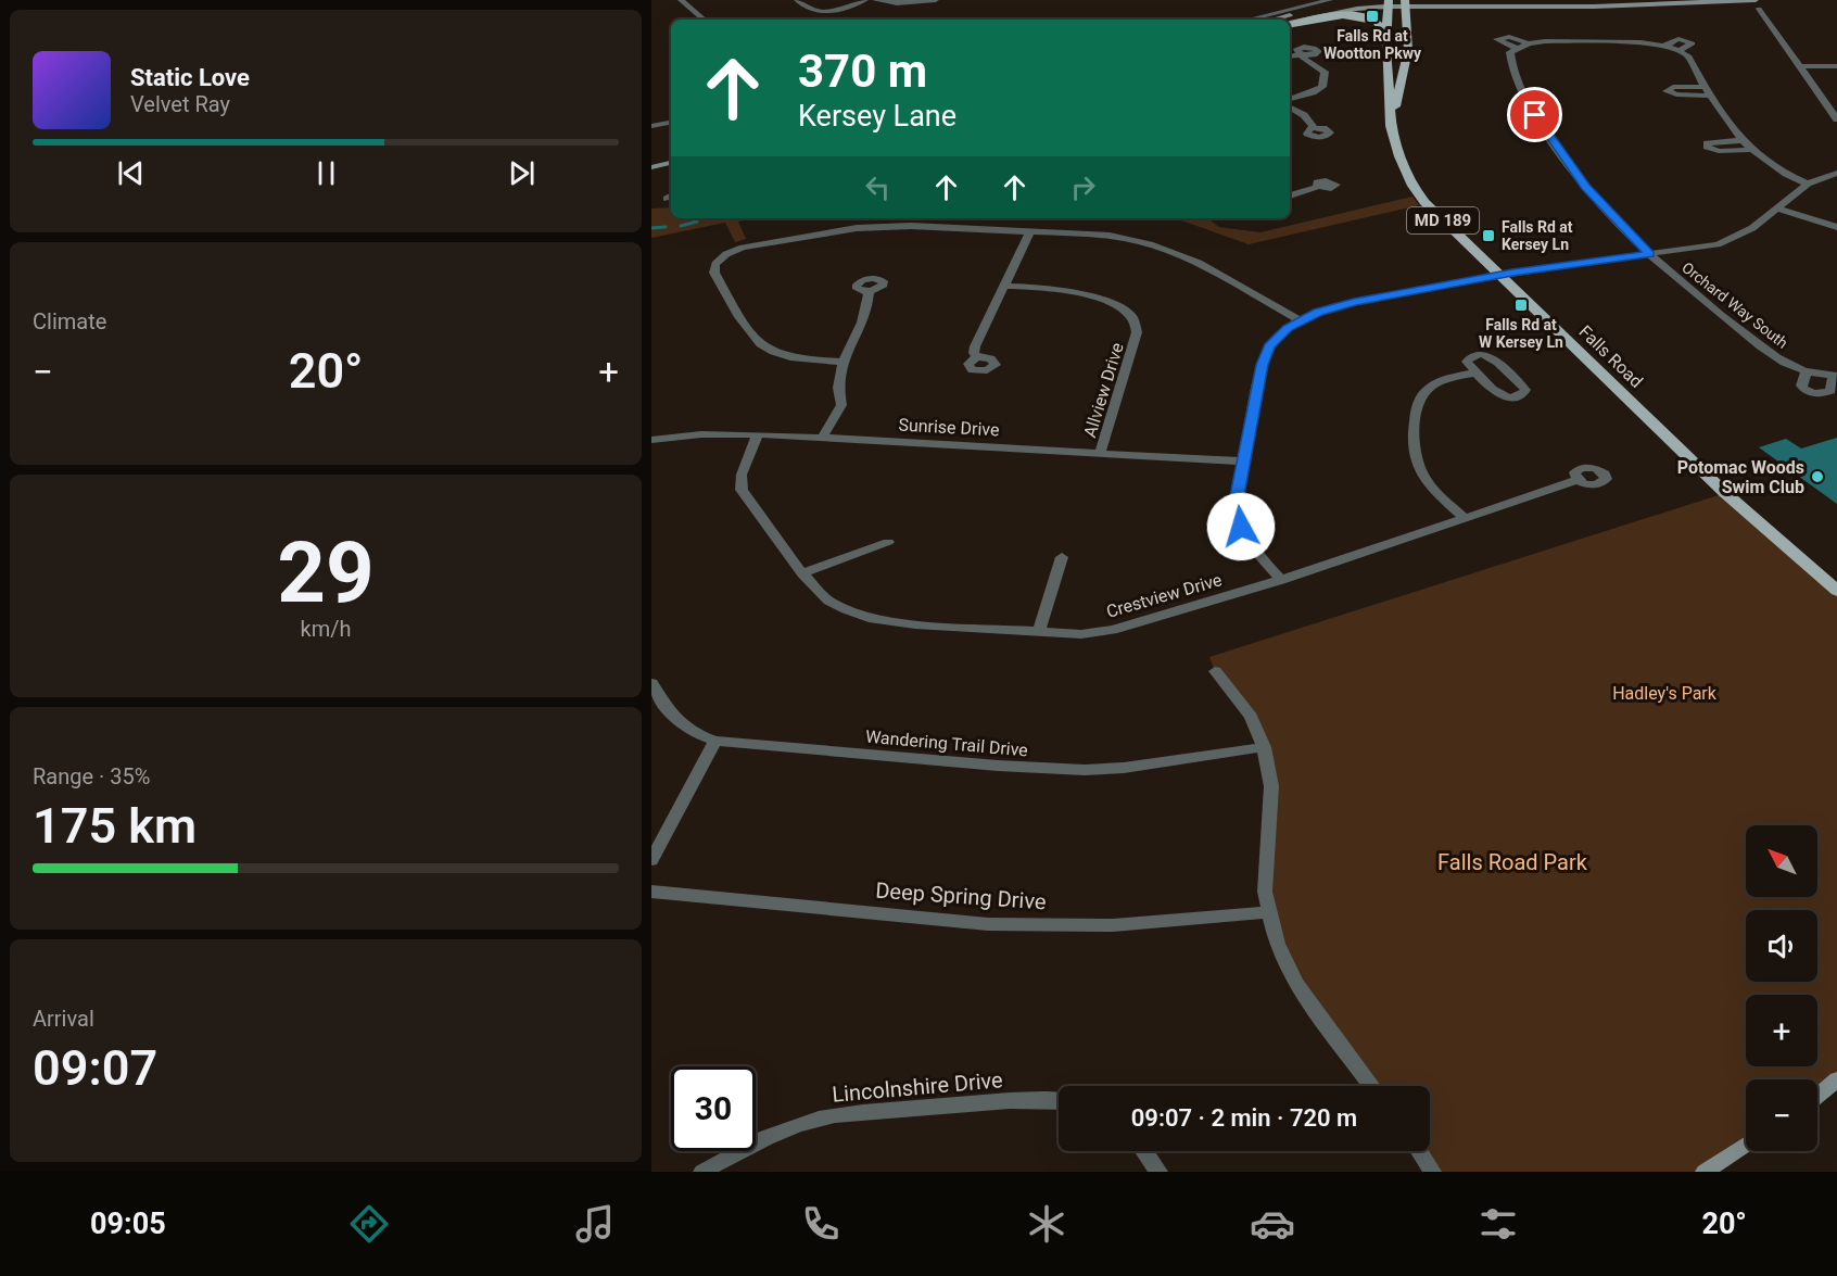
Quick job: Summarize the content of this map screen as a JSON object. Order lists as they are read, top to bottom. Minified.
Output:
{"streets":{"main road":["MD 189","Falls Road"],"street":["Orchard Way South","Allview Drive","Sunrise Drive","Crestview Drive","Wandering Trail Drive","Deep Spring Drive","Lincolnshire Drive"]},"crossings":[["Allview Drive","Sunrise Drive"],["Sunrise Drive","Crestview Drive"]],"parks":["Hadley's Park","Falls Road Park"],"places":{"transit":["Falls Rd at Wootton Pkwy","Falls Rd at Kersey Ln","Falls Rd at W Kersey Ln"],"other":["Potomac Woods Swim Club"]},"north":"top left","page":{"turn":["370 m","Kersey Lane"],"song":["Static Love","Velvet Ray"],"tile":["Climate",["29","km/h"],["Range · 35%","175 km"],["Arrival","09:07"]],"heat":["−","20°","+"],"map_buttons":["+","−"],"limit":"30","trip":"09:07 · 2 min · 720 m","tabs":["09:05","20°"]}}
